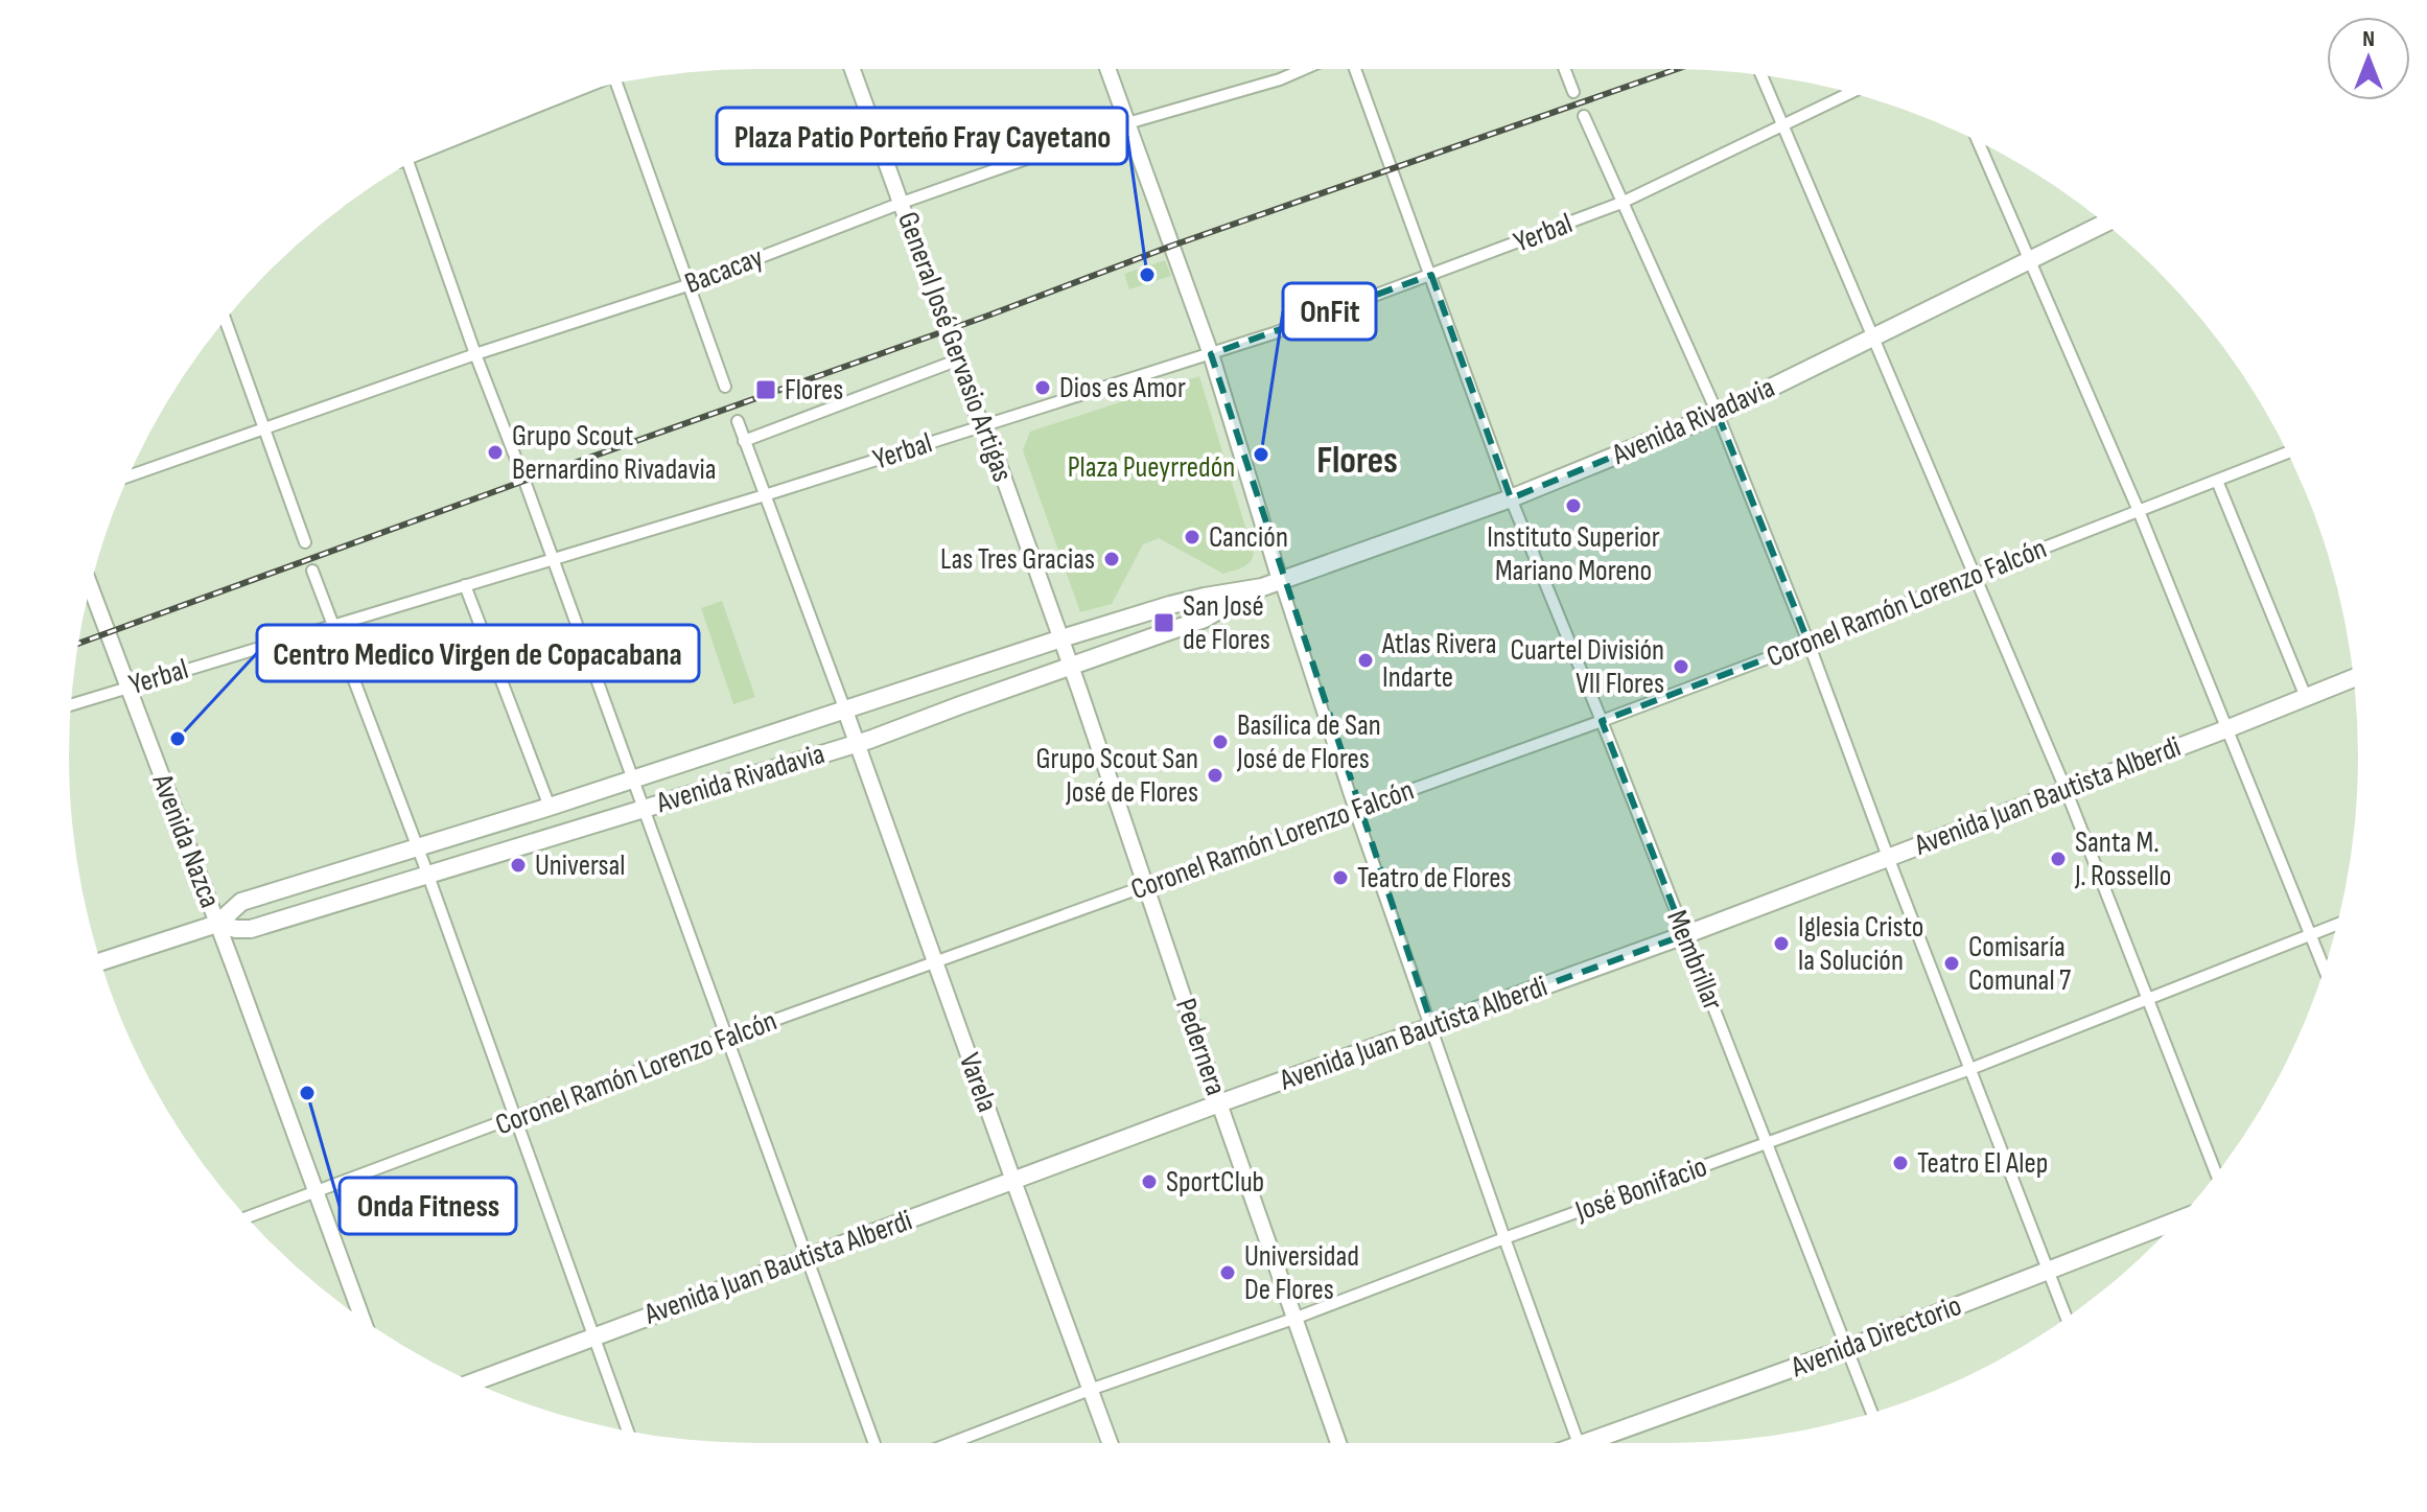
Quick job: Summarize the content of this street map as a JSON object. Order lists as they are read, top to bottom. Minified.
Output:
{"streets":{"main road":["Avenida Rivadavia","Avenida Juan Bautista Alberdi","Avenida Directorio"],"street":["Yerbal","Bacacay","General José Gervasio Artigas","Coronel Ramón Lorenzo Falcón","Avenida Nazca","Membrillar","Pedernera","Varela","José Bonifacio"]},"crossings":[["Yerbal","General José Gervasio Artigas"],["Yerbal","Avenida Nazca"],["Yerbal","Membrillar"],["Bacacay","General José Gervasio Artigas"],["General José Gervasio Artigas","Avenida Rivadavia"],["General José Gervasio Artigas","Pedernera"],["Avenida Rivadavia","Avenida Nazca"],["Avenida Rivadavia","Membrillar"],["Avenida Rivadavia","Pedernera"],["Avenida Rivadavia","Varela"],["Coronel Ramón Lorenzo Falcón","Avenida Nazca"],["Coronel Ramón Lorenzo Falcón","Membrillar"],["Coronel Ramón Lorenzo Falcón","Pedernera"],["Coronel Ramón Lorenzo Falcón","Varela"],["Avenida Juan Bautista Alberdi","Membrillar"],["Avenida Juan Bautista Alberdi","Pedernera"],["Avenida Juan Bautista Alberdi","Varela"],["Membrillar","José Bonifacio"],["Membrillar","Avenida Directorio"],["Pedernera","José Bonifacio"],["Varela","José Bonifacio"]],"districts":["Flores"],"parks":["Plaza Pueyrredón"],"places":{"other":["Plaza Patio Porteño Fray Cayetano","Dios es Amor","Grupo Scout Bernardino Rivadavia","OnFit","Instituto Superior Mariano Moreno","Canción","Las Tres Gracias","Atlas Rivera Indarte","Cuartel División VII Flores","Centro Medico Virgen de Copacabana","Basílica de San José de Flores","Grupo Scout San José de Flores","Santa M. J. Rossello","Universal","Teatro de Flores","Iglesia Cristo la Solución","Comisaría Comunal 7","Onda Fitness","Teatro El Alep","SportClub","Universidad De Flores"],"transit":["Flores","San José de Flores"]},"north":"top"}
